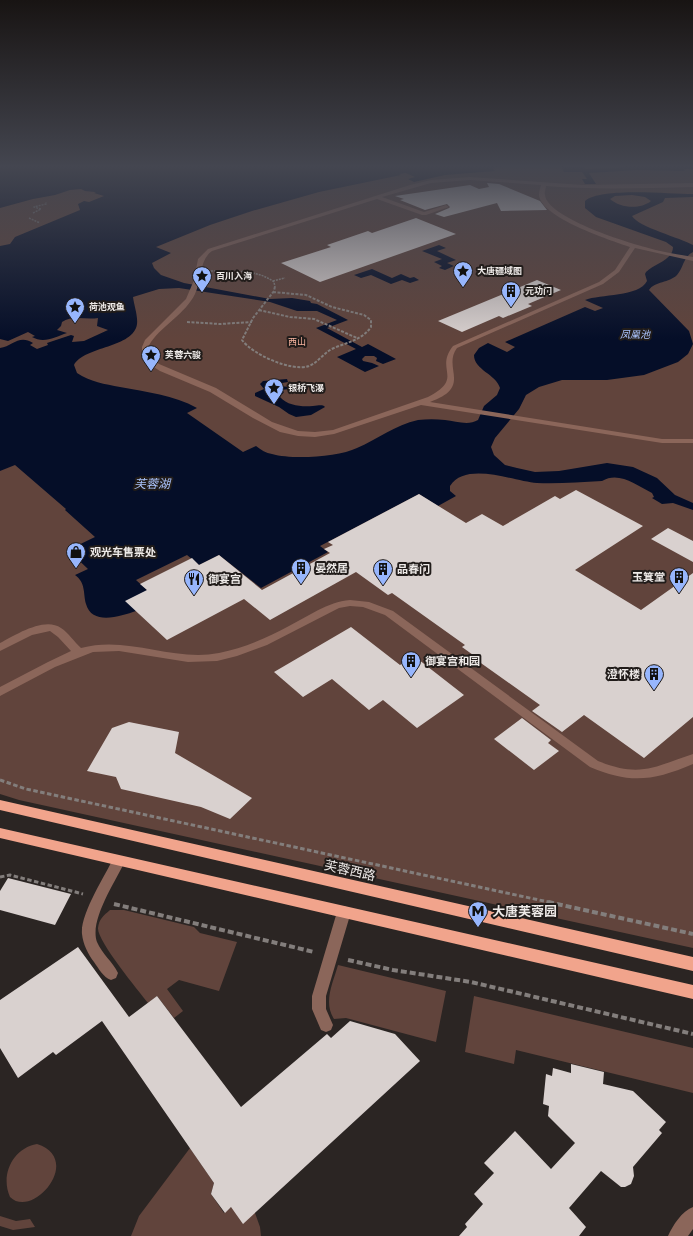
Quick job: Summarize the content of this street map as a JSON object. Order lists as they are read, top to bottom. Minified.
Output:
{"streets":{"main road":["芙蓉西路"]},"water":["凤凰池","芙蓉湖"],"parks":["西山"],"places":{"place":["大唐疆域图","百川入海","荷池观鱼","芙蓉六骏","银桥飞瀑"],"building":["元功门","晏然居","品春门","玉箕堂","御宴宫和园","澄怀楼"],"shop":["观光车售票处"],"restaurant":["御宴宫"],"metro station":["大唐芙蓉园"]}}
